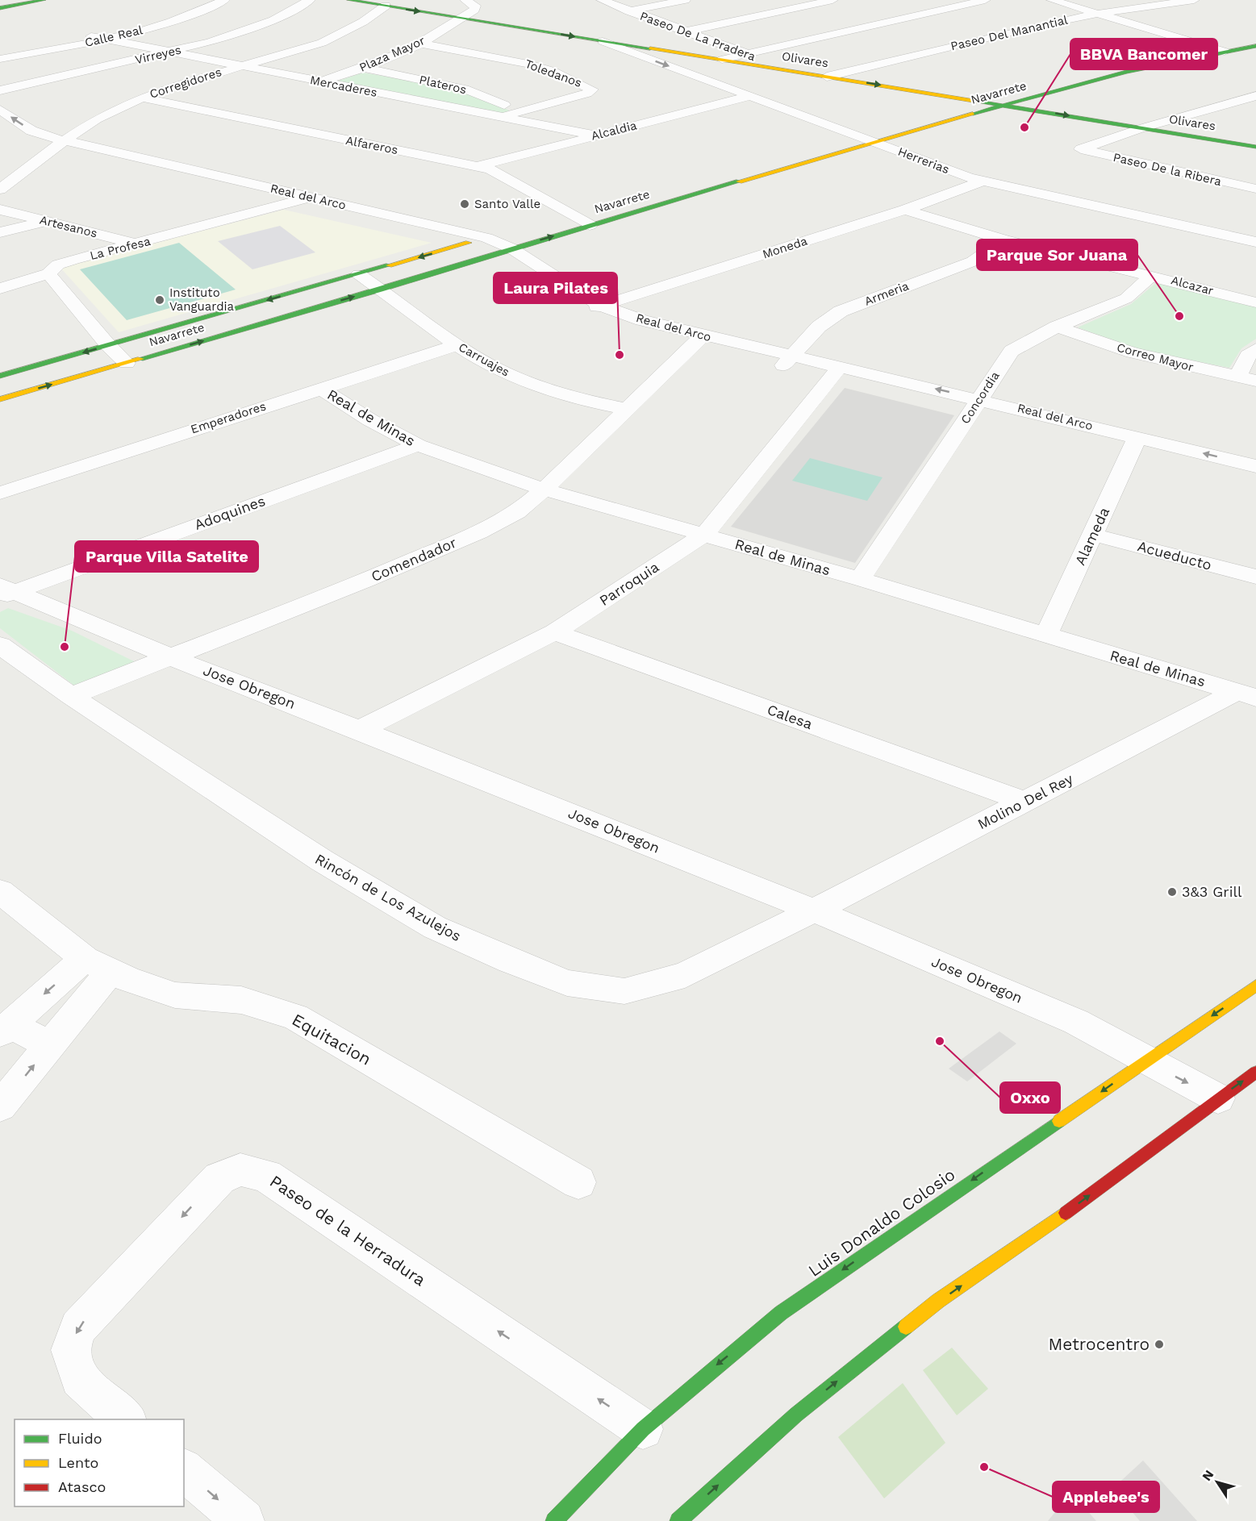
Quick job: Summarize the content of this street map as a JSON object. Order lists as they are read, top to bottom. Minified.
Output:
{"streets":{"main road":["Olivares","Navarrete","Luis Donaldo Colosio"],"street":["Paseo Del Manantial","Calle Real","Paseo De La Pradera","Plaza Mayor","Virreyes","Toledanos","Corregidores","Plateros","Mercaderes","Alcaldia","Alfareros","Herrerias","Paseo De la Ribera","Real del Arco","Artesanos","Moneda","La Profesa","Alcazar","Armeria","Correo Mayor","Carruajes","Concordia","Emperadores","Real de Minas","Adoquines","Alameda","Acueducto","Comendador","Parroquia","Jose Obregon","Calesa","Molino Del Rey","Rincón de Los Azulejos","Equitacion","Paseo de la Herradura"]},"crossings":[["Paseo Del Manantial","Olivares"],["Calle Real","Mercaderes"],["Paseo De La Pradera","Olivares"],["Plaza Mayor","Olivares"],["Plaza Mayor","Toledanos"],["Plaza Mayor","Plateros"],["Plaza Mayor","Mercaderes"],["Virreyes","Mercaderes"],["Olivares","Corregidores"],["Olivares","Navarrete"],["Olivares","Herrerias"],["Olivares","Paseo De la Ribera"],["Toledanos","Plateros"],["Toledanos","Mercaderes"],["Corregidores","Mercaderes"],["Corregidores","Alfareros"],["Corregidores","Real del Arco"],["Mercaderes","Alcaldia"],["Navarrete","Alfareros"],["Navarrete","Herrerias"],["Navarrete","Real del Arco"],["Navarrete","Carruajes"],["Alcaldia","Alfareros"],["Alcaldia","Herrerias"],["Herrerias","Moneda"],["Real del Arco","Moneda"],["Real del Arco","La Profesa"],["Real del Arco","Armeria"],["Real del Arco","Concordia"],["Real del Arco","Alameda"],["Real del Arco","Comendador"],["Real del Arco","Parroquia"],["Artesanos","La Profesa"],["Moneda","Alcazar"],["Alcazar","Armeria"],["Alcazar","Concordia"],["Correo Mayor","Concordia"],["Carruajes","Emperadores"],["Carruajes","Comendador"],["Concordia","Real de Minas"],["Emperadores","Real de Minas"],["Real de Minas","Adoquines"],["Real de Minas","Alameda"],["Real de Minas","Comendador"],["Real de Minas","Parroquia"],["Real de Minas","Molino Del Rey"],["Adoquines","Jose Obregon"],["Alameda","Acueducto"],["Comendador","Jose Obregon"],["Comendador","Rincón de Los Azulejos"],["Parroquia","Jose Obregon"],["Parroquia","Calesa"],["Jose Obregon","Molino Del Rey"],["Jose Obregon","Rincón de Los Azulejos"],["Jose Obregon","Luis Donaldo Colosio"],["Calesa","Molino Del Rey"],["Molino Del Rey","Rincón de Los Azulejos"],["Luis Donaldo Colosio","Paseo de la Herradura"]],"one_way":["Olivares"],"places":["BBVA Bancomer","Santo Valle","Instituto Vanguardia","Parque Sor Juana","Laura Pilates","Parque Villa Satelite","3&3 Grill","Oxxo","Metrocentro","Applebee's"],"legend":["Fluido","Lento","Atasco"],"north":"top left"}
